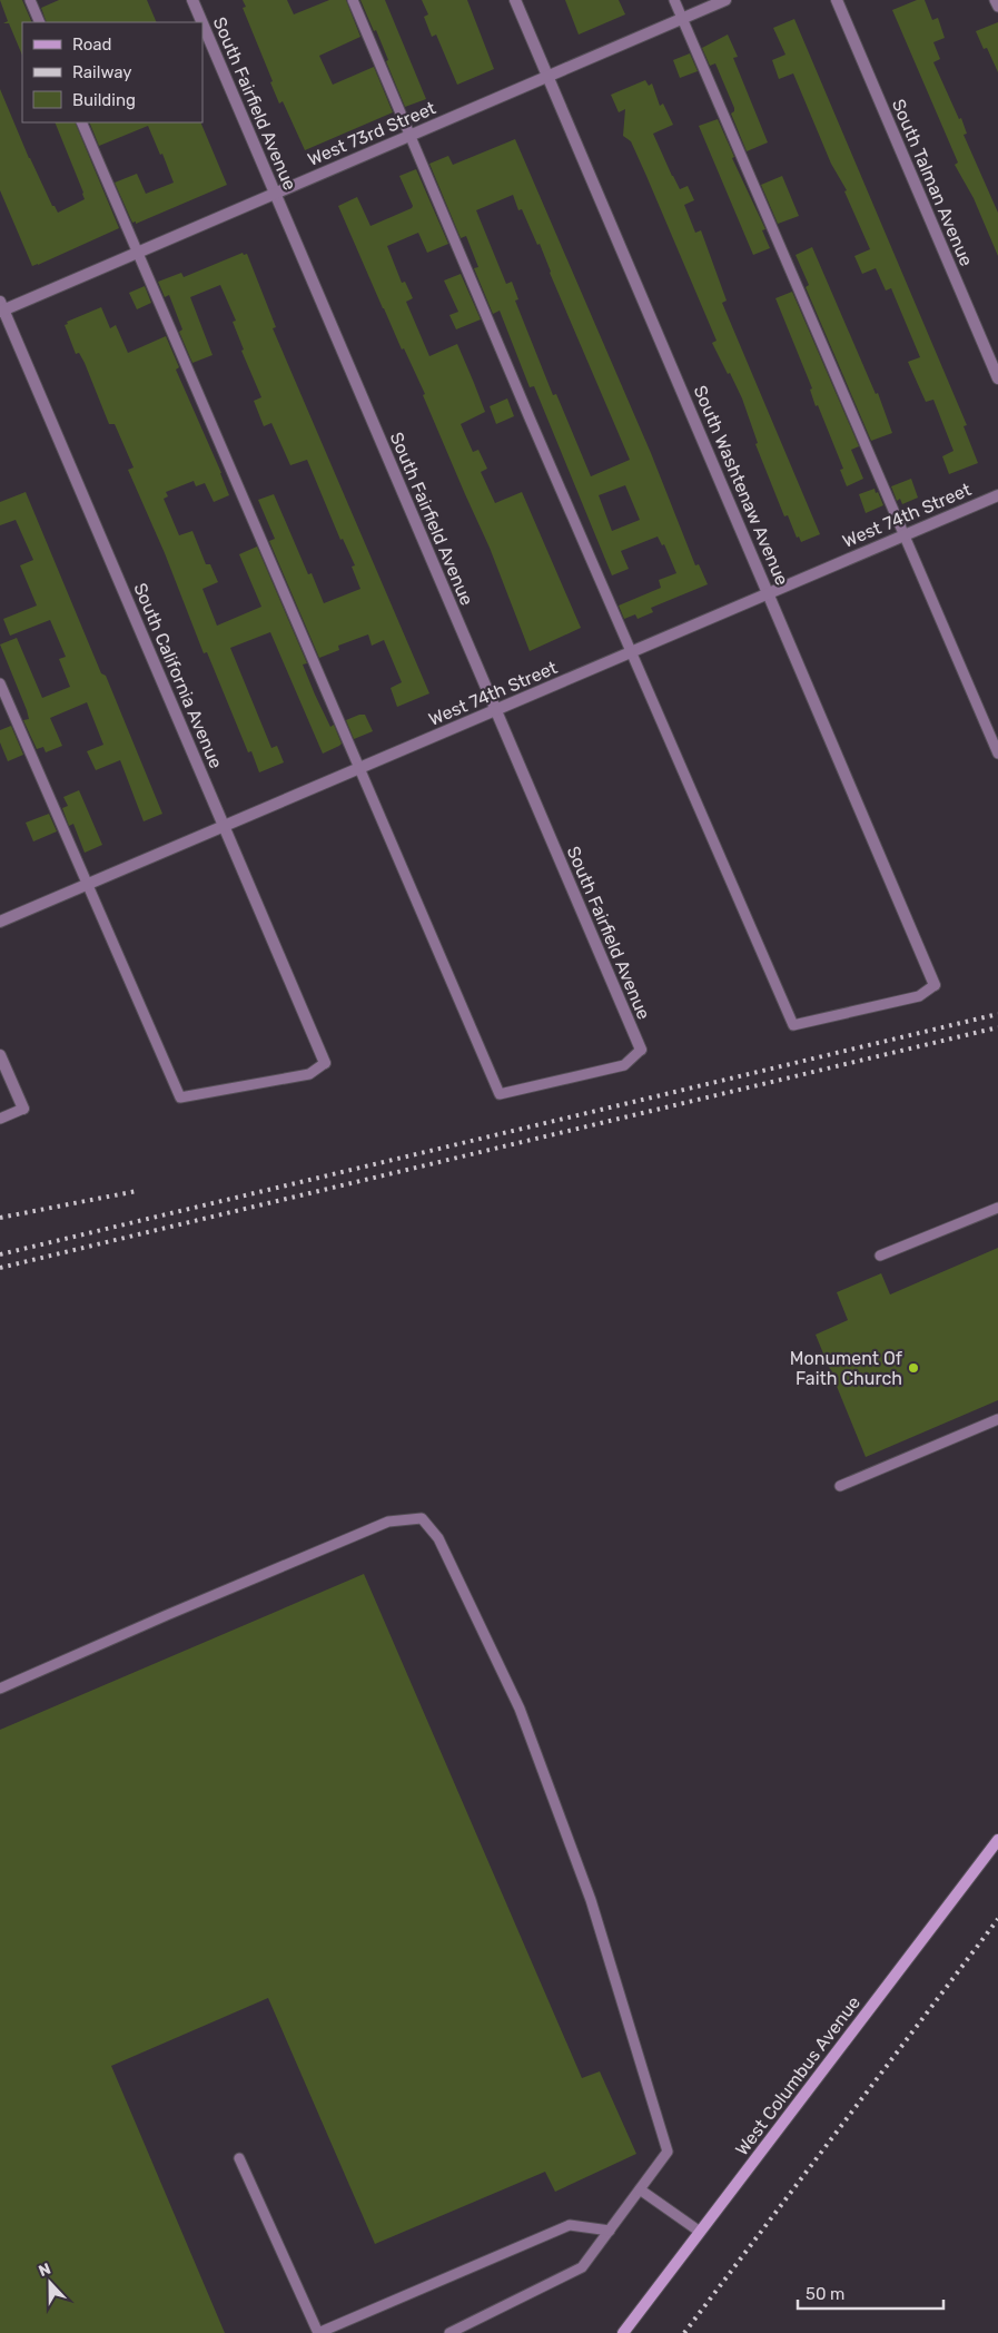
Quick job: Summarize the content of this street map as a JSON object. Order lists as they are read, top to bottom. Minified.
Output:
{"streets":{"main road":["West Columbus Avenue"],"street":["South Fairfield Avenue","West 73rd Street","South Talman Avenue","South Washtenaw Avenue","West 74th Street","South California Avenue"]},"crossings":[["South Fairfield Avenue","West 73rd Street"],["South Fairfield Avenue","West 74th Street"],["West 73rd Street","South Washtenaw Avenue"],["West 73rd Street","South California Avenue"],["South Washtenaw Avenue","West 74th Street"],["West 74th Street","South California Avenue"]],"places":["Monument Of Faith Church"],"legend":["Road","Railway","Building"],"scale_bar":"50 m","north":"top"}
